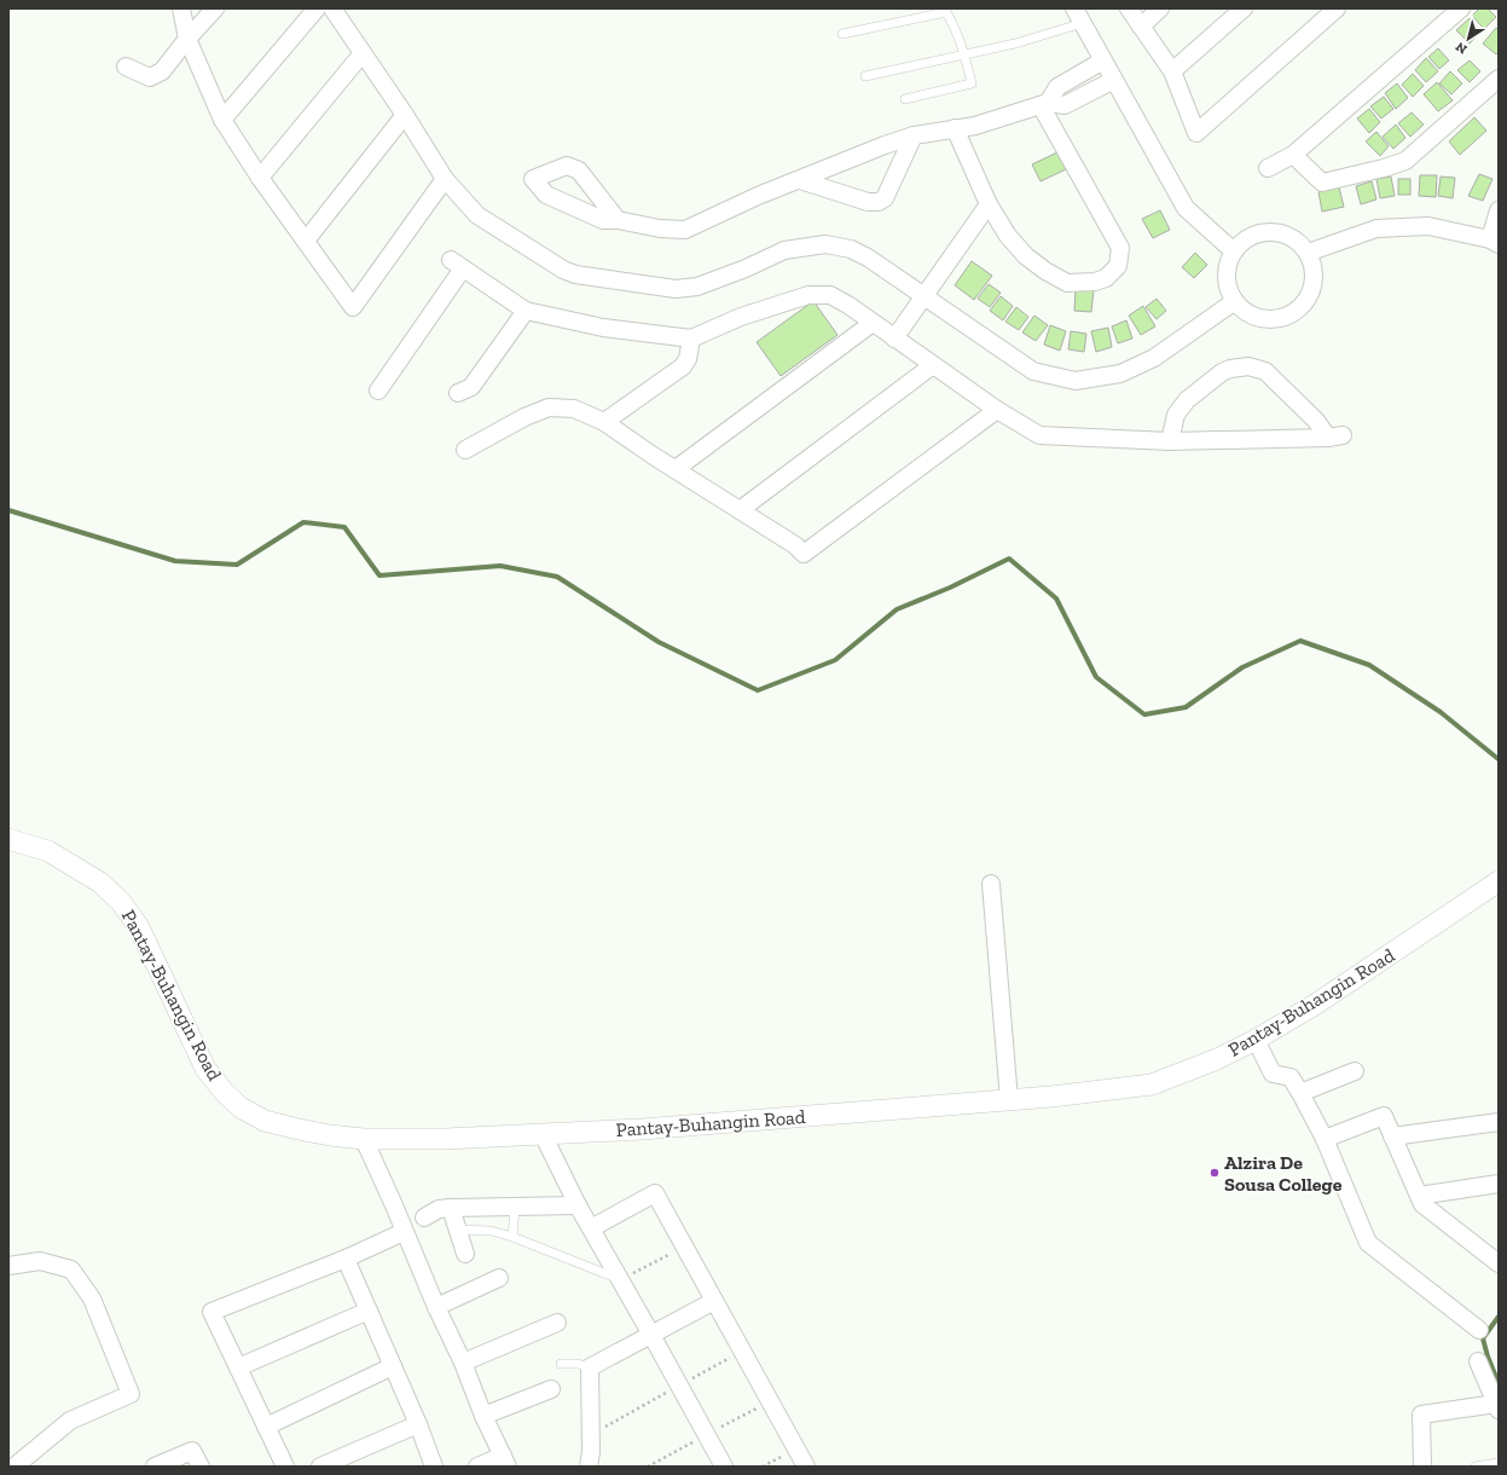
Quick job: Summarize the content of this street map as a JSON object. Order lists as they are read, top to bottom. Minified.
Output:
{"streets":{"street":["Pantay-Buhangin Road"]},"places":["Alzira De Sousa College"],"north":"bottom left"}
